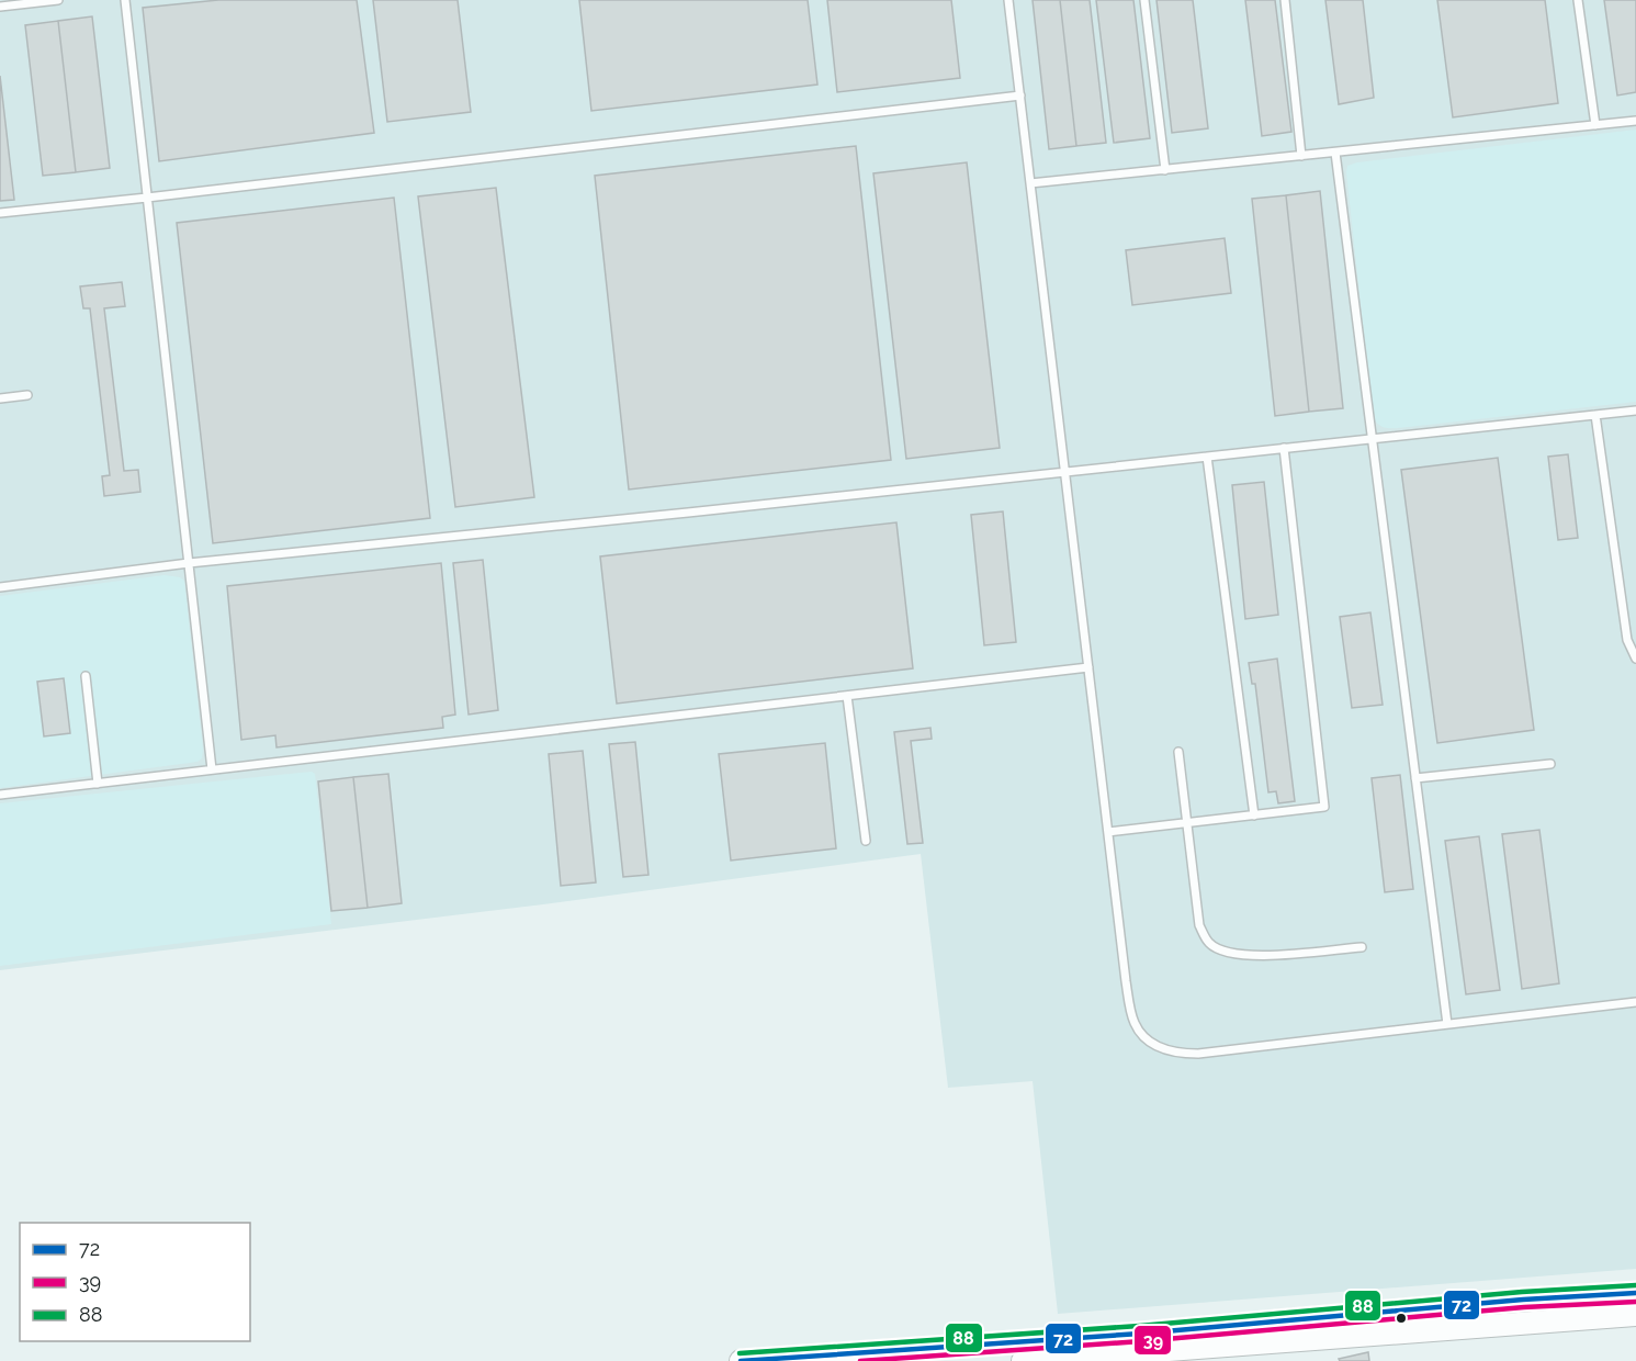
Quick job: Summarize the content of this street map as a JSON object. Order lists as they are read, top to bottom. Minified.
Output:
{"lines":["transit line 88","transit line 72","transit line 39"],"legend":["72","39","88"]}
